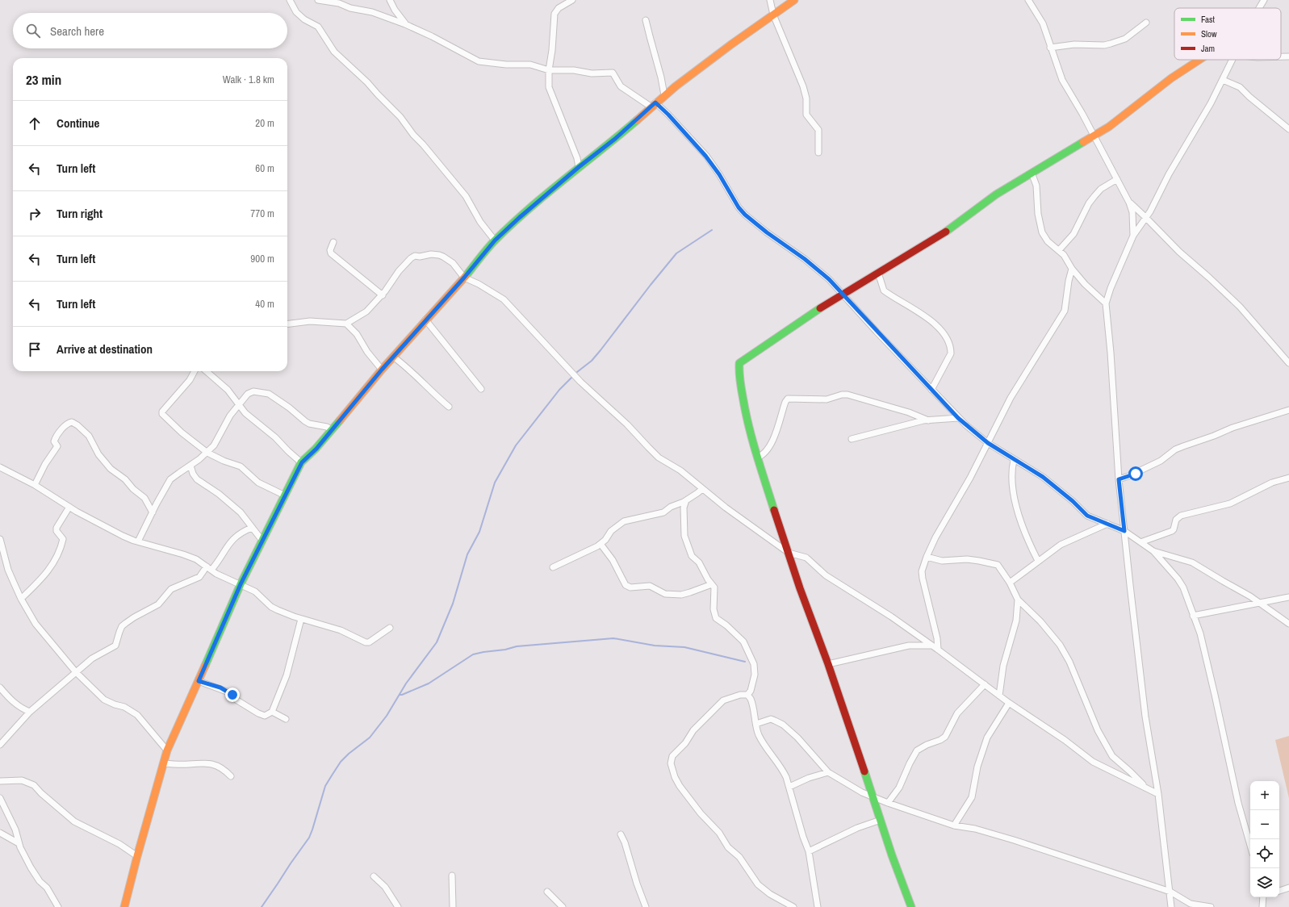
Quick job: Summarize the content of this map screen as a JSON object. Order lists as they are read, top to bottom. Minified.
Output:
{"legend":["Fast","Slow","Jam"],"page":{"search":"Search here","heading":["23 min","Walk · 1.8 km"],"list":[["Continue","20 m"],["Turn left","60 m"],["Turn right","770 m"],["Turn left","900 m"],["Turn left","40 m"],"Arrive at destination"],"map_buttons":["+","−"]}}
